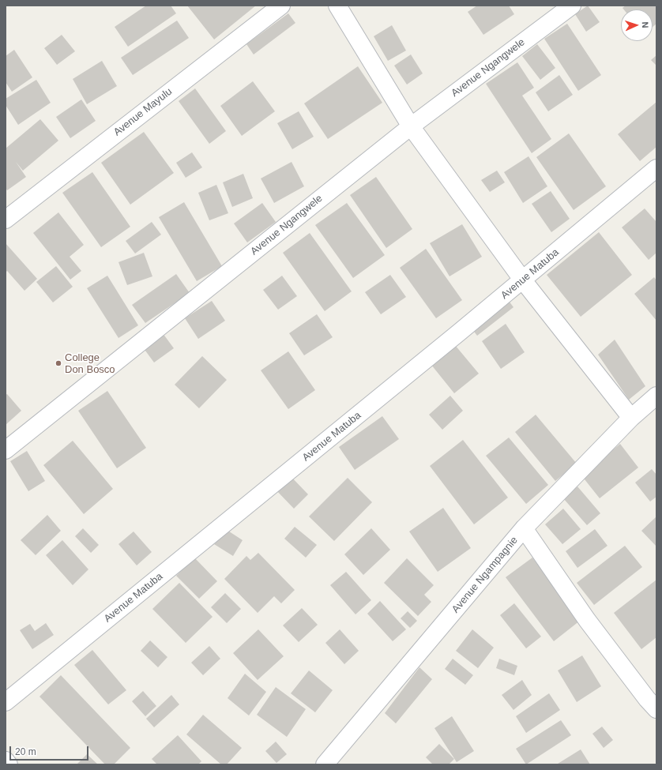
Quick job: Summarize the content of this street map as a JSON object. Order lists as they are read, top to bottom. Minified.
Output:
{"streets":{"street":["Avenue Ngangwele","Avenue Mayulu","Avenue Matuba","Avenue Ngampagnie"]},"places":["College Don Bosco"],"scale_bar":"20 m","north":"right"}
